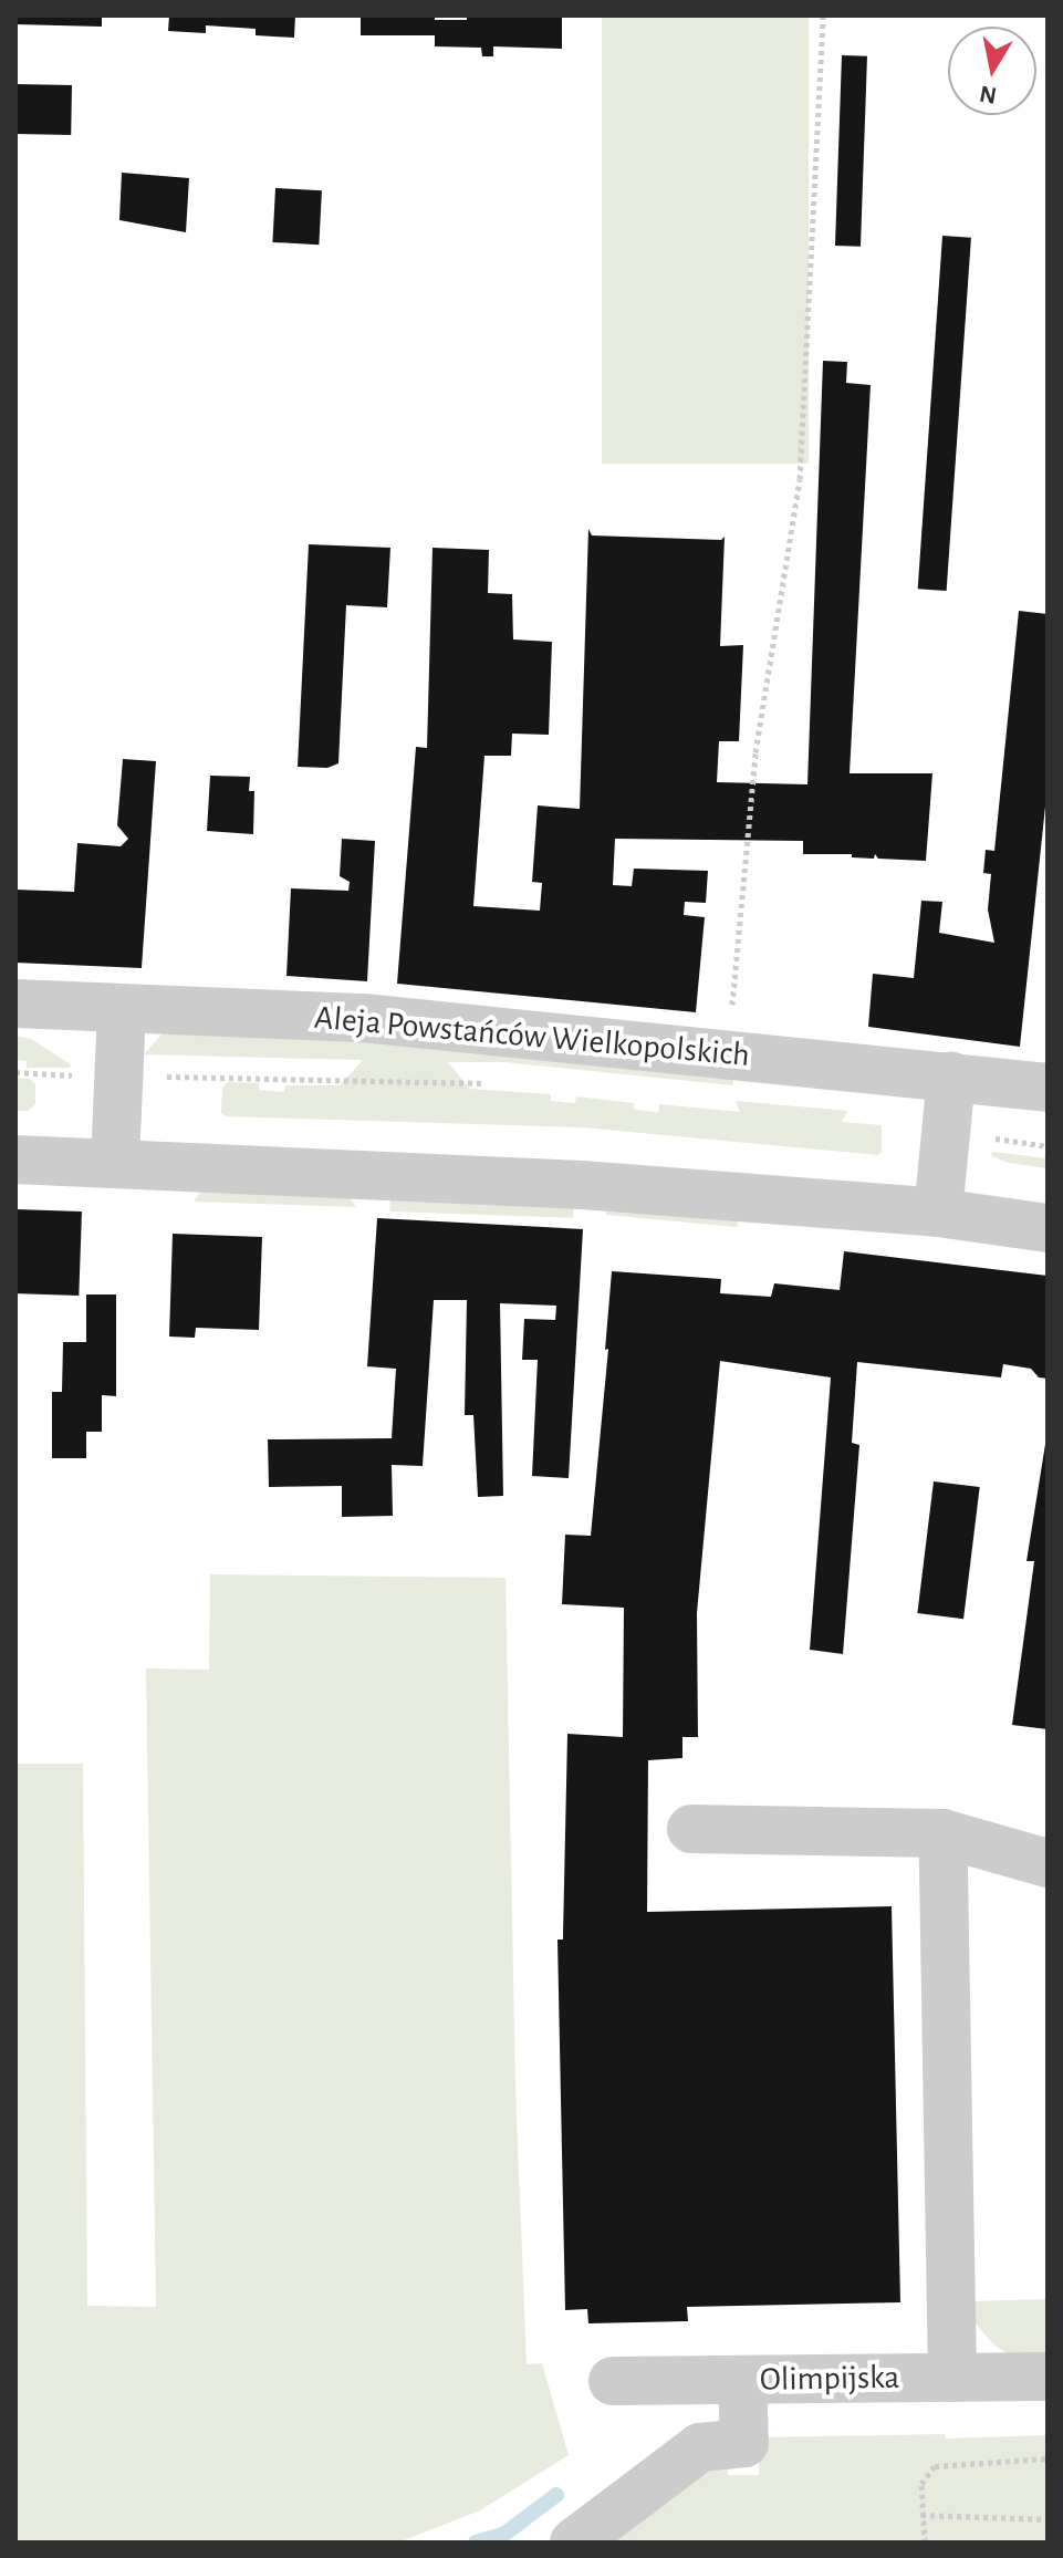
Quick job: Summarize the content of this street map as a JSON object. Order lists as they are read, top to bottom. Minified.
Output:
{"streets":{"street":["Aleja Powstańców Wielkopolskich","Olimpijska"]},"north":"bottom"}
